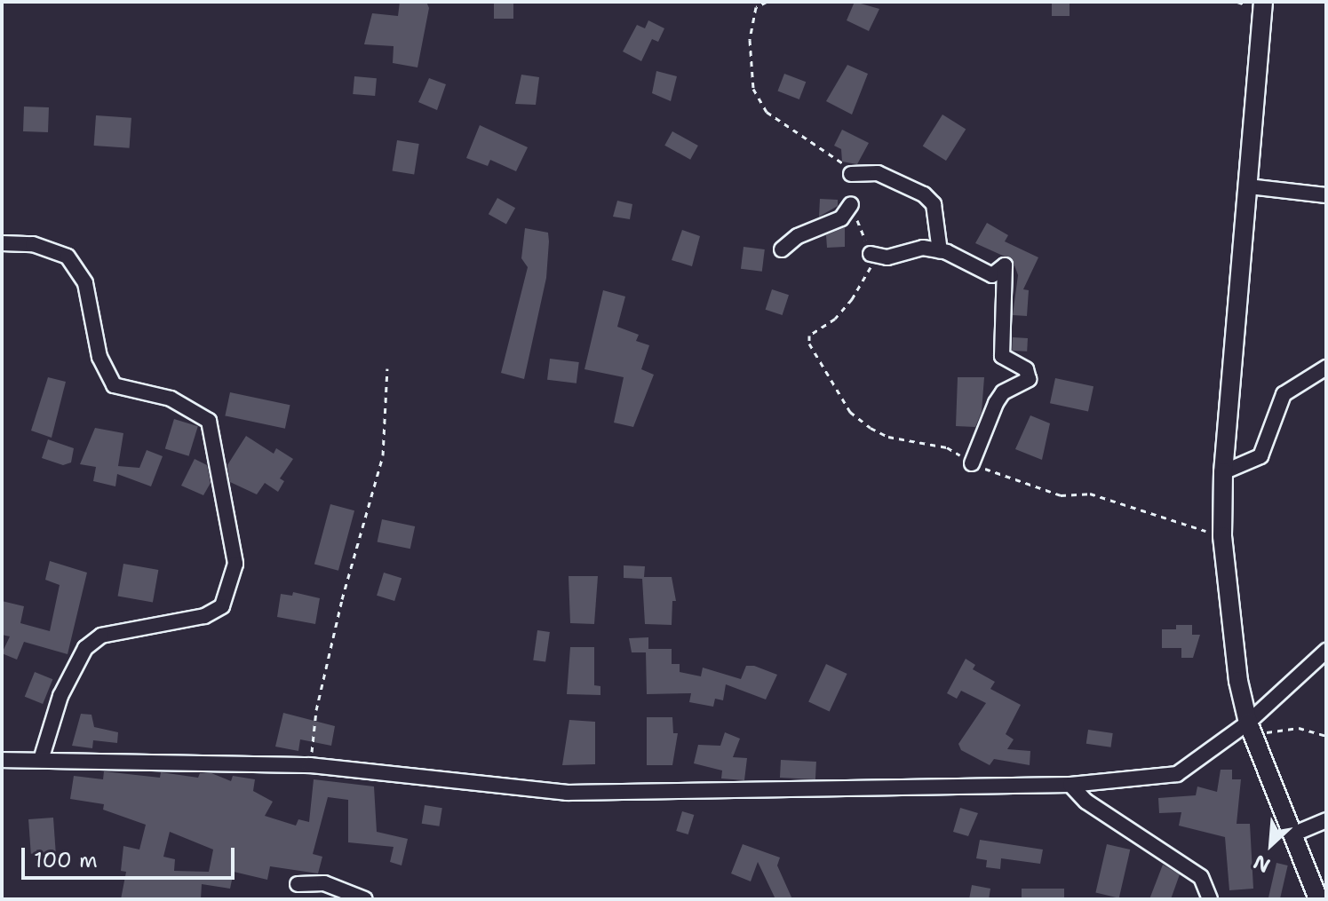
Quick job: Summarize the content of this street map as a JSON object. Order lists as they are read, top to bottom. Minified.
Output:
{"scale_bar":"100 m","north":"bottom left"}
